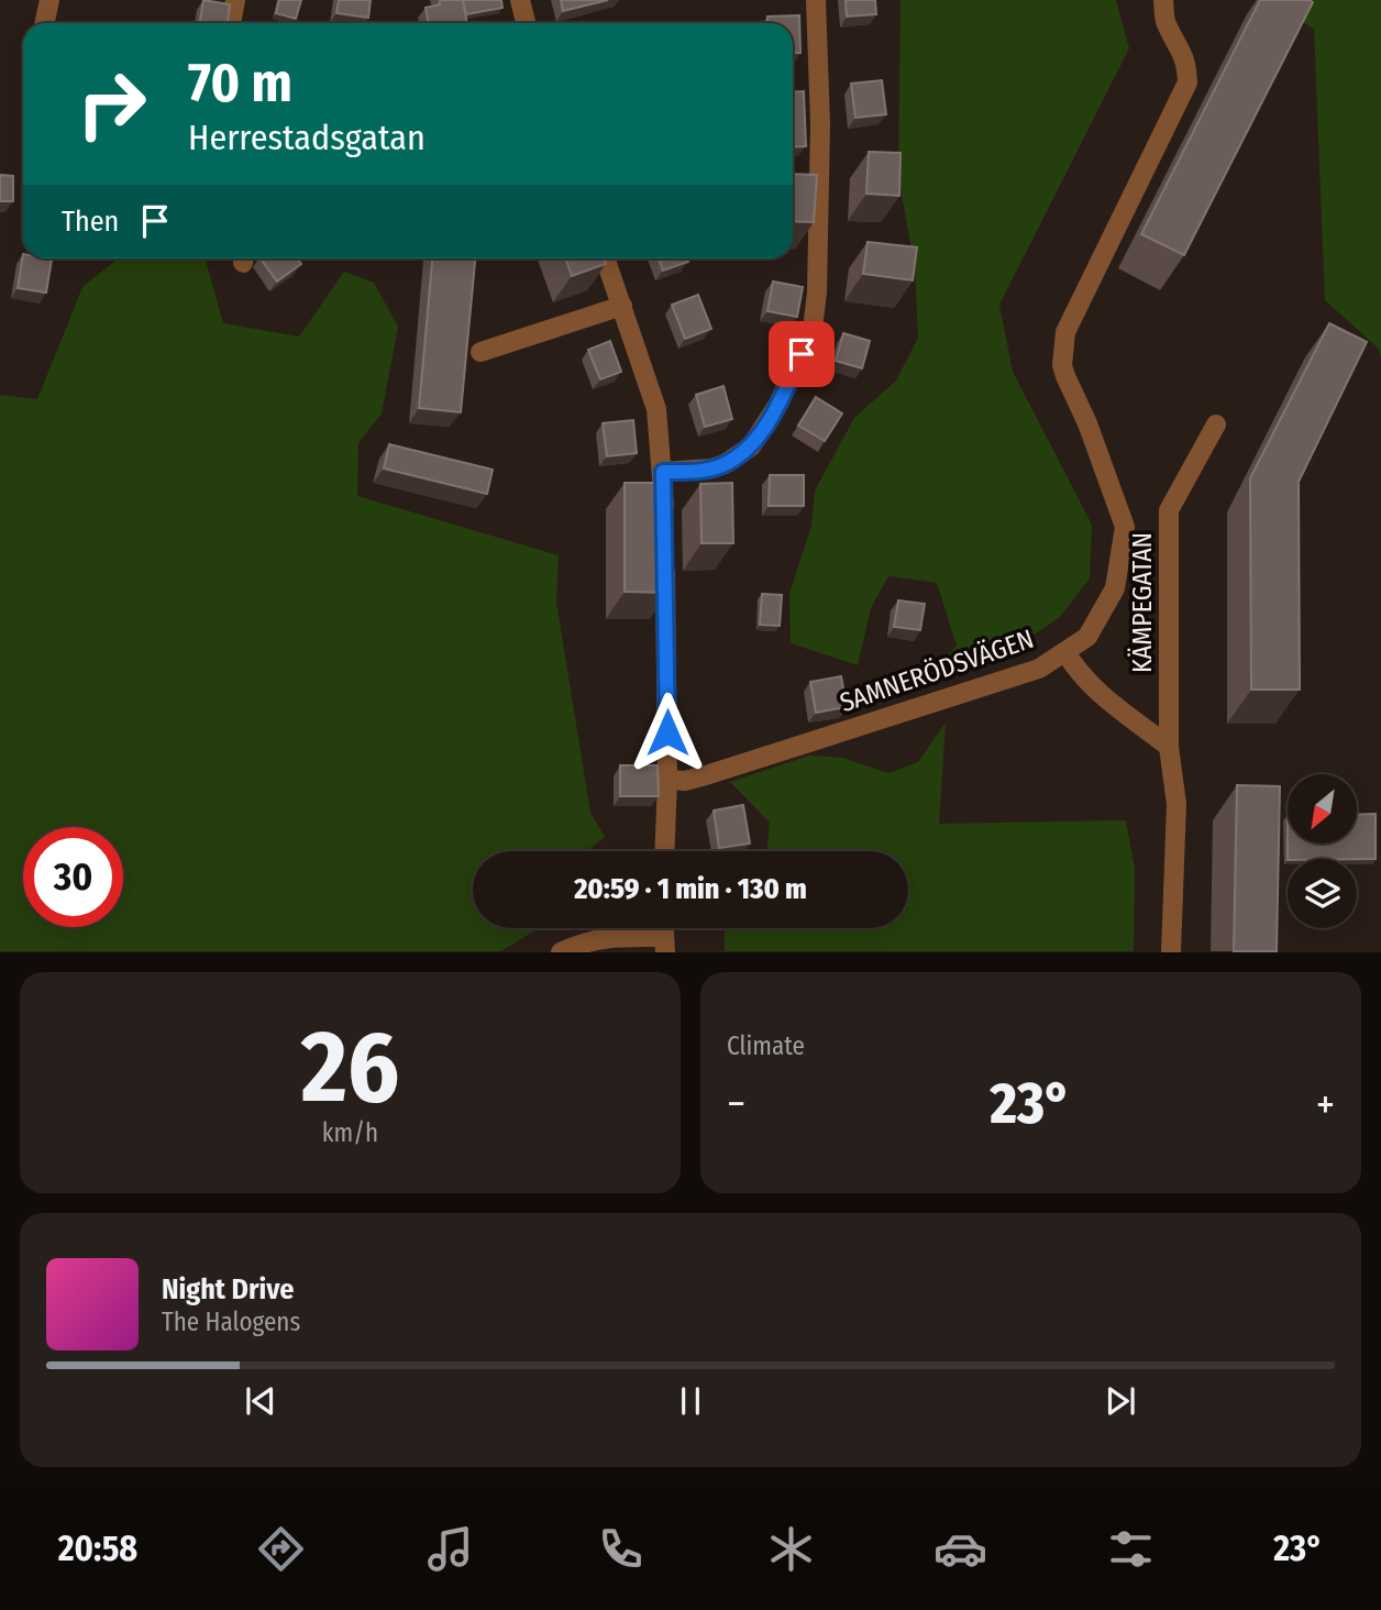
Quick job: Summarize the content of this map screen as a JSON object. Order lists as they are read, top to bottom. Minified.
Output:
{"streets":{"street":["KÄMPEGATAN","SAMNERÖDSVÄGEN"]},"crossings":[["KÄMPEGATAN","SAMNERÖDSVÄGEN"]],"north":"bottom left","page":{"turn":["70 m","Herrestadsgatan"],"then":"Then","limit":"30","trip":"20:59 · 1 min · 130 m","tile":[["26","km/h"],"Climate"],"heat":["−","23°","+"],"song":["Night Drive","The Halogens"],"tabs":["20:58","23°"]}}
